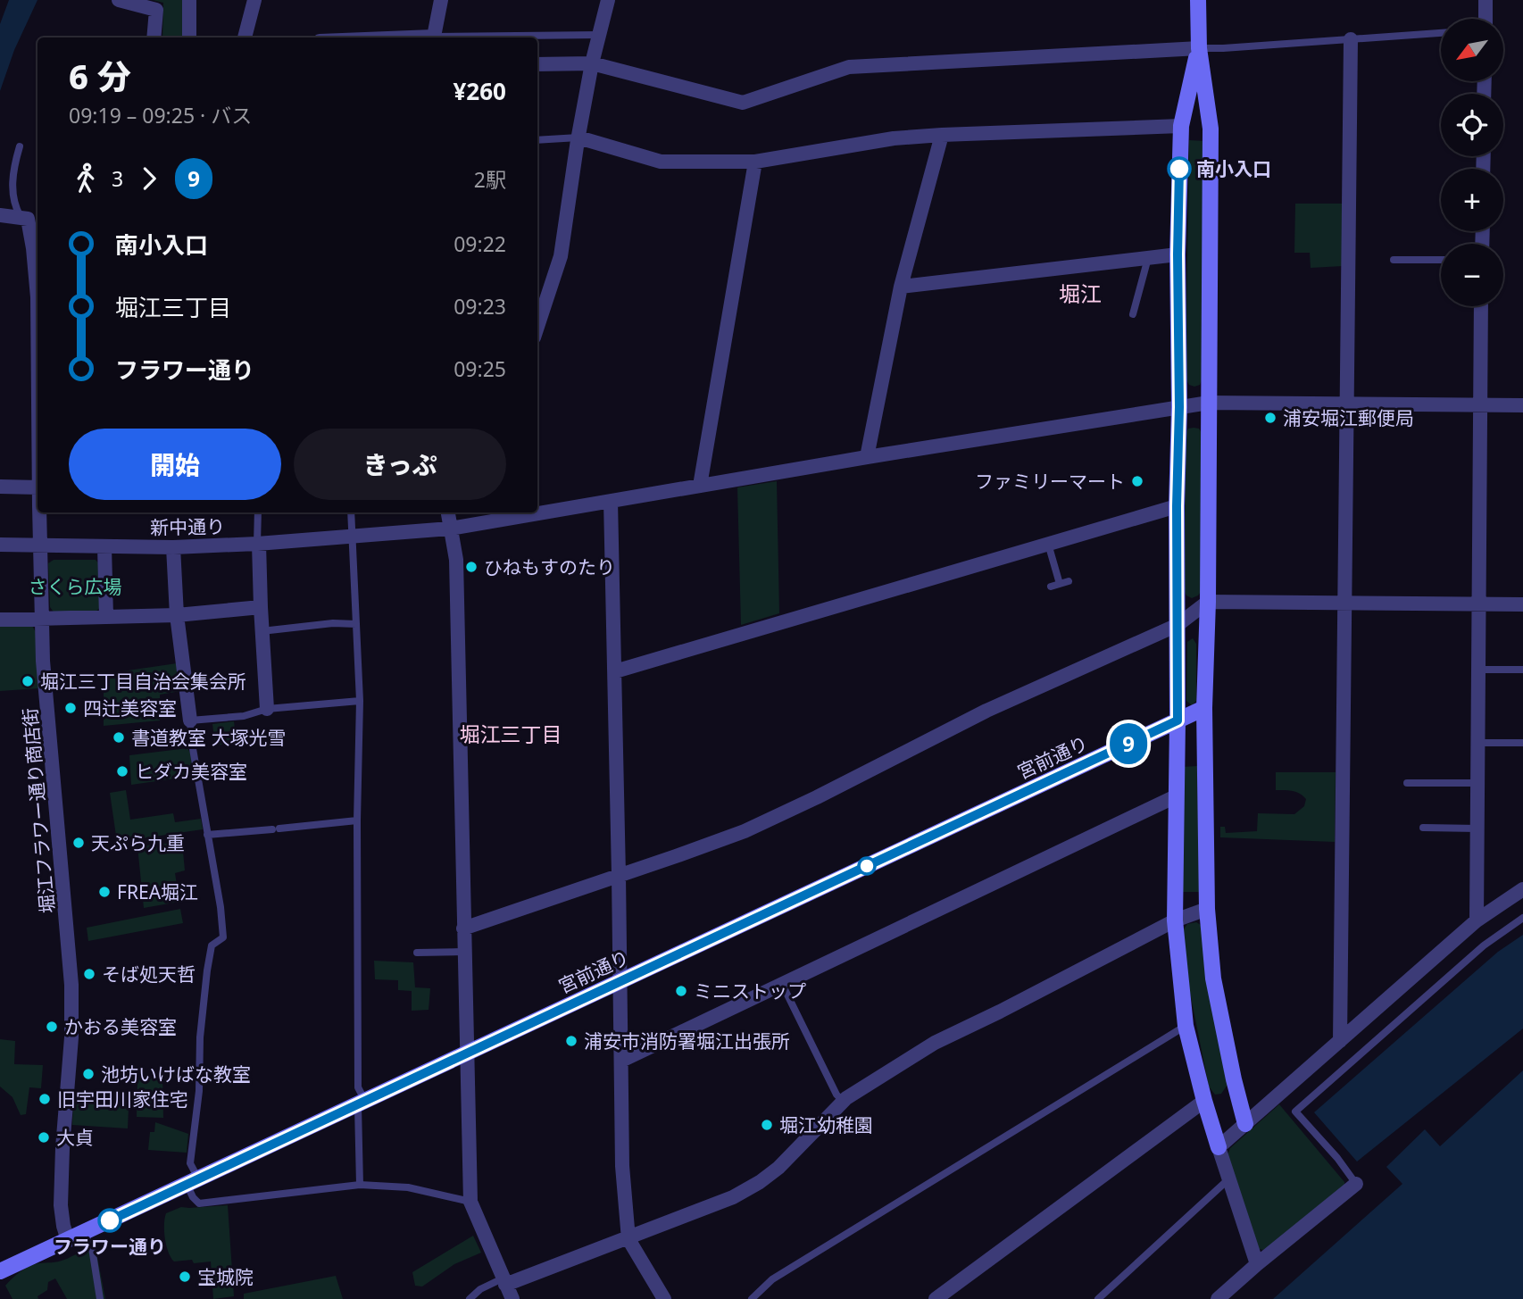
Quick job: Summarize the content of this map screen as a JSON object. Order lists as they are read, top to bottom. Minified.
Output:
{"streets":{"street":["新中通り","宮前通り","堀江フラワー通り商店街"]},"crossings":[["新中通り","堀江フラワー通り商店街"],["宮前通り","堀江フラワー通り商店街"]],"districts":["堀江","堀江三丁目"],"parks":["さくら広場"],"places":["南小入口","浦安堀江郵便局","ファミリーマート","ひねもすのたり","堀江三丁目自治会集会所","四辻美容室","書道教室 大塚光雪","ヒダカ美容室","天ぷら九重","FREA堀江","そば処天哲","ミニストップ","かおる美容室","浦安市消防署堀江出張所","池坊いけばな教室","旧宇田川家住宅","堀江幼稚園","大貞","フラワー通り","宝城院"],"lines":["bus line 9"],"north":"bottom left","page":{"on_map":"9","map_buttons":["+","−"],"heading":["6 分","09:19 – 09:25 · バス","¥260"],"legs":["3","9","2駅"],"list":[{"name":"南小入口","value":"09:22"},{"name":"堀江三丁目","value":"09:23"},{"name":"フラワー通り","value":"09:25"}],"buttons":["開始","きっぷ"]}}
